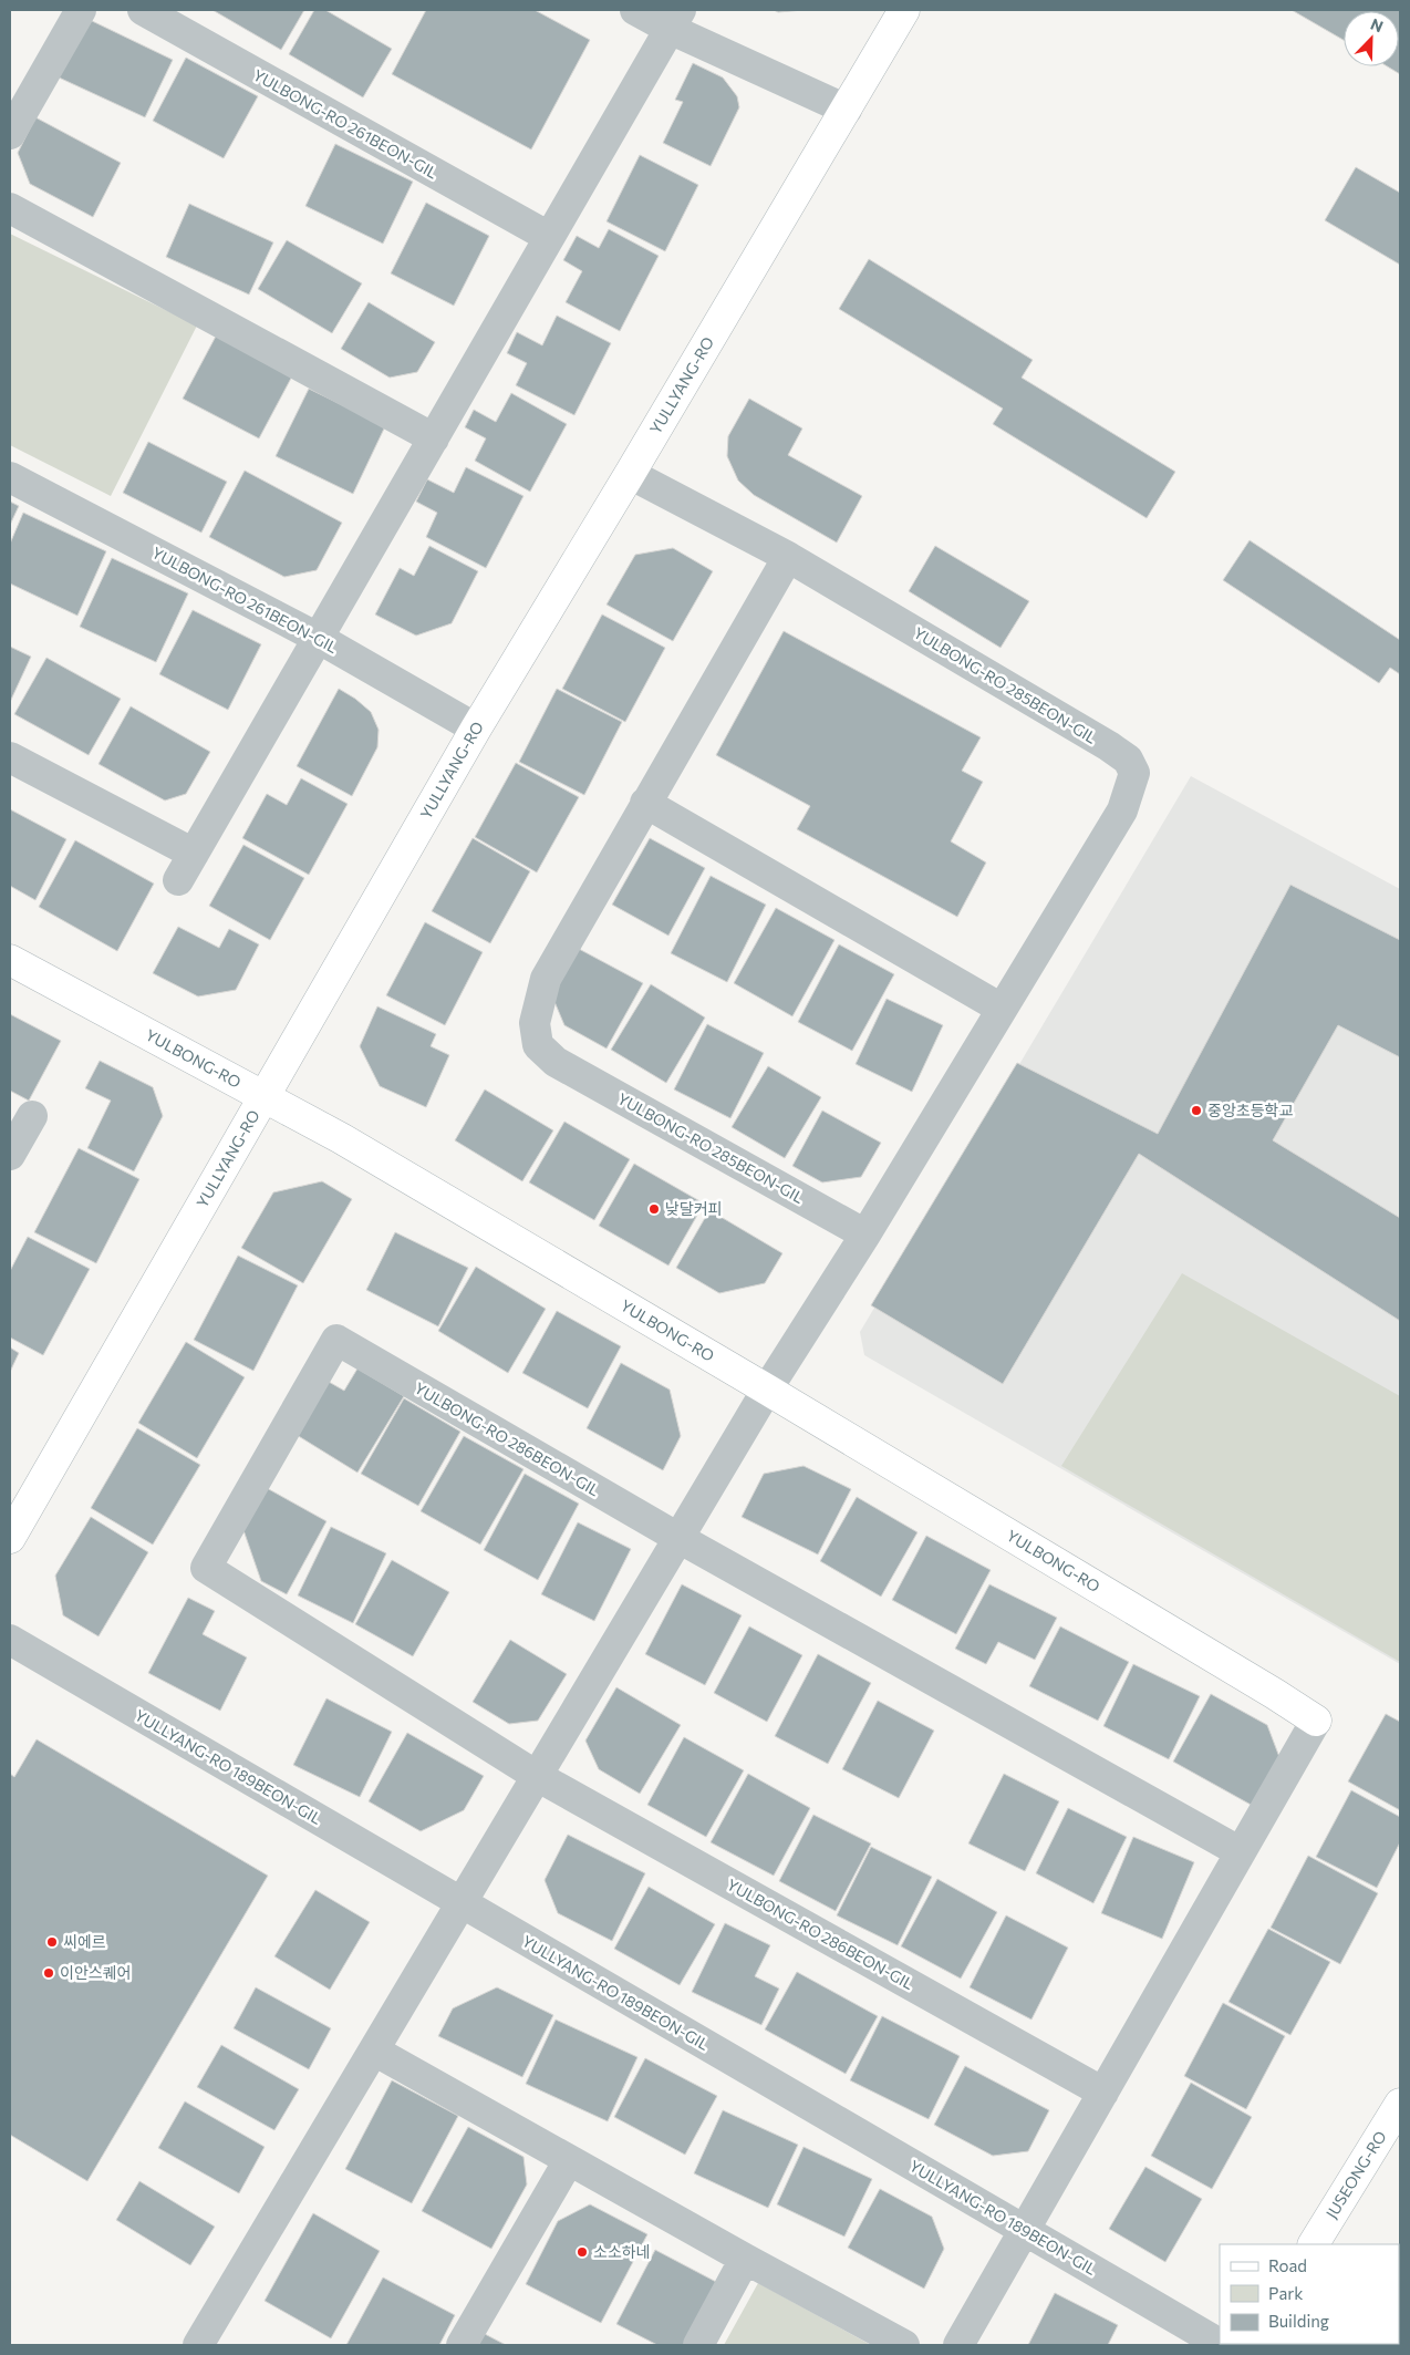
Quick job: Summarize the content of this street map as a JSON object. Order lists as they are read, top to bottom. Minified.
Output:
{"streets":{"street":["YULBONG-RO 261BEON-GIL","YULLYANG-RO","YULBONG-RO 285BEON-GIL","YULBONG-RO","YULBONG-RO 286BEON-GIL","YULLYANG-RO 189BEON-GIL","JUSEONG-RO"]},"crossings":[["YULBONG-RO 261BEON-GIL","YULLYANG-RO"],["YULLYANG-RO","YULBONG-RO 285BEON-GIL"],["YULLYANG-RO","YULBONG-RO"],["YULBONG-RO 285BEON-GIL","YULBONG-RO"],["YULBONG-RO","YULBONG-RO 286BEON-GIL"]],"places":["중앙초등학교","낮달커피","씨에르","이안스퀘어","소소하네"],"legend":["Road","Park","Building"],"north":"top right"}
